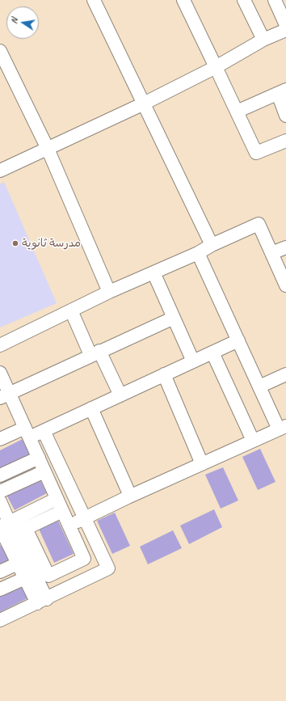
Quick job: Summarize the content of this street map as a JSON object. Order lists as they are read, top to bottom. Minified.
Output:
{"places":["مدرسة ثانوية"],"north":"left"}
